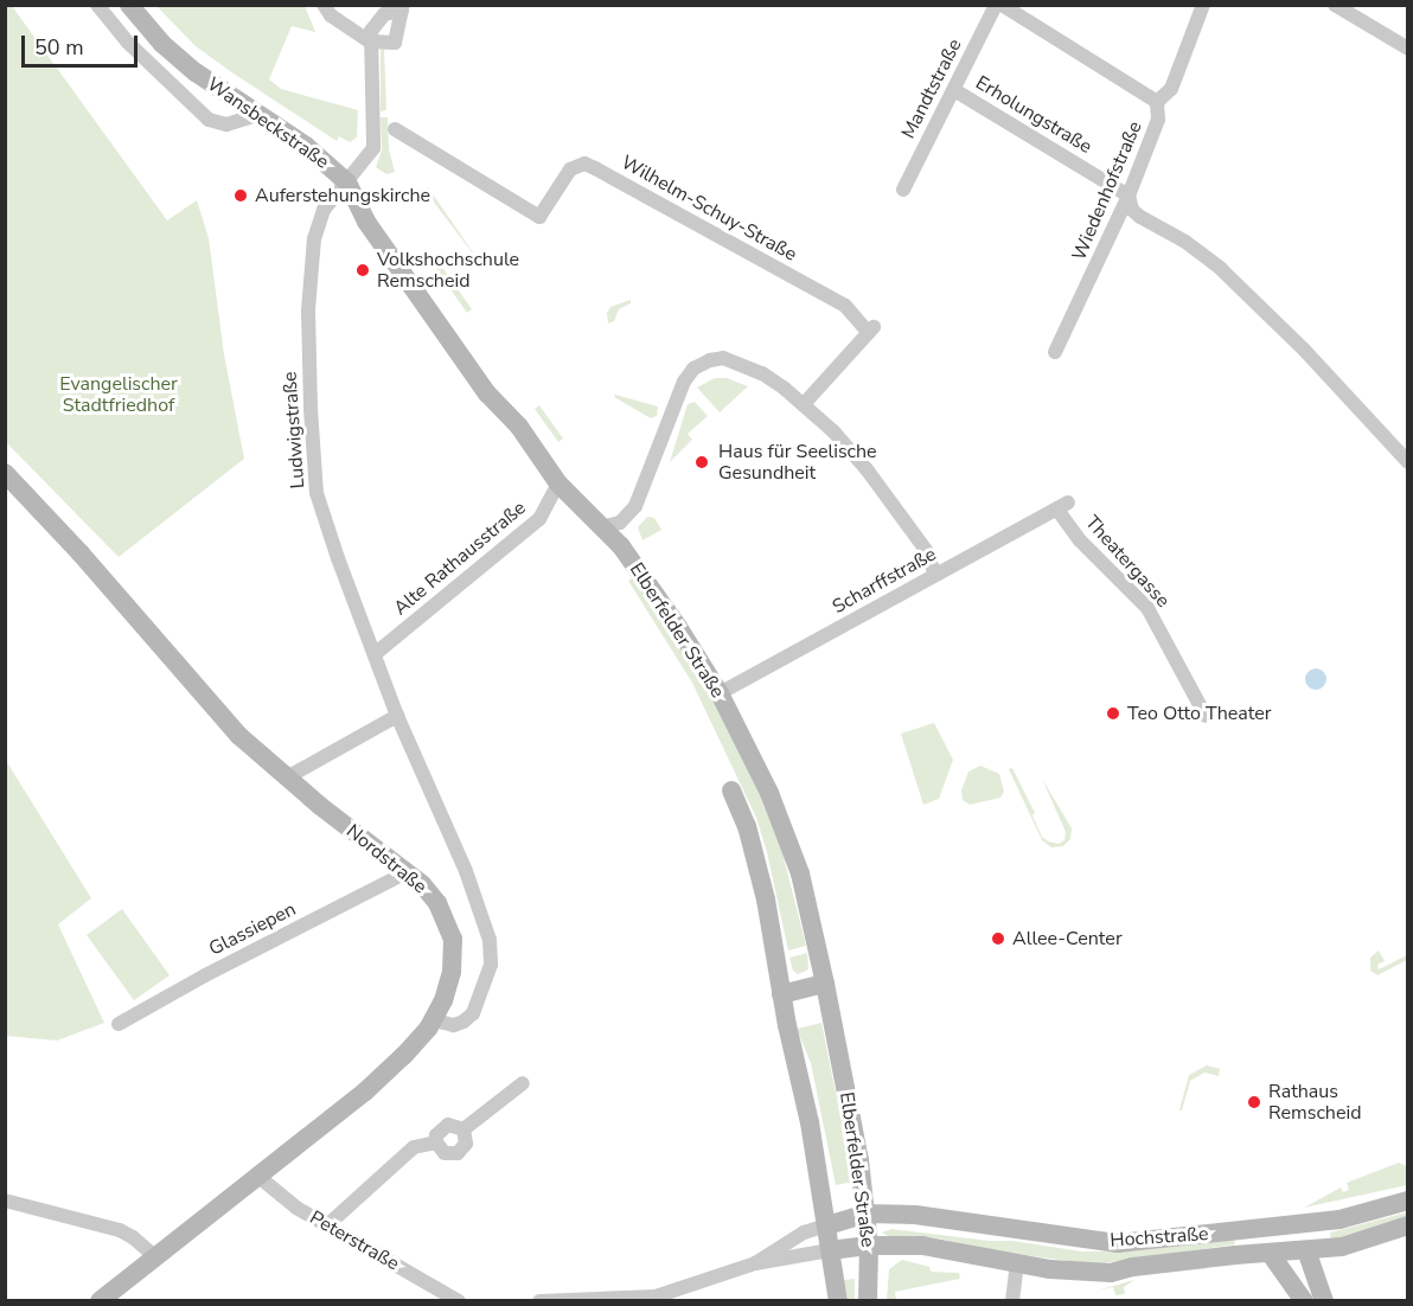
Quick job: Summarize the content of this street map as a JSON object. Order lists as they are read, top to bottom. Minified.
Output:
{"streets":{"street":["Mandtstraße","Erholungstraße","Wansbeckstraße","Wiedenhofstraße","Wilhelm-Schuy-Straße","Ludwigstraße","Alte Rathausstraße","Theatergasse","Scharffstraße","Elberfelder Straße","Nordstraße","Glassiepen","Hochstraße","Peterstraße"]},"crossings":[["Mandtstraße","Erholungstraße"],["Erholungstraße","Wiedenhofstraße"],["Wansbeckstraße","Ludwigstraße"],["Wansbeckstraße","Elberfelder Straße"],["Ludwigstraße","Alte Rathausstraße"],["Ludwigstraße","Elberfelder Straße"],["Ludwigstraße","Nordstraße"],["Alte Rathausstraße","Elberfelder Straße"],["Theatergasse","Scharffstraße"],["Scharffstraße","Elberfelder Straße"],["Elberfelder Straße","Hochstraße"],["Nordstraße","Glassiepen"],["Nordstraße","Peterstraße"]],"parks":["Evangelischer Stadtfriedhof"],"places":["Auferstehungskirche","Volkshochschule Remscheid","Haus für Seelische Gesundheit","Teo Otto Theater","Allee-Center","Rathaus Remscheid"],"scale_bar":"50 m"}
